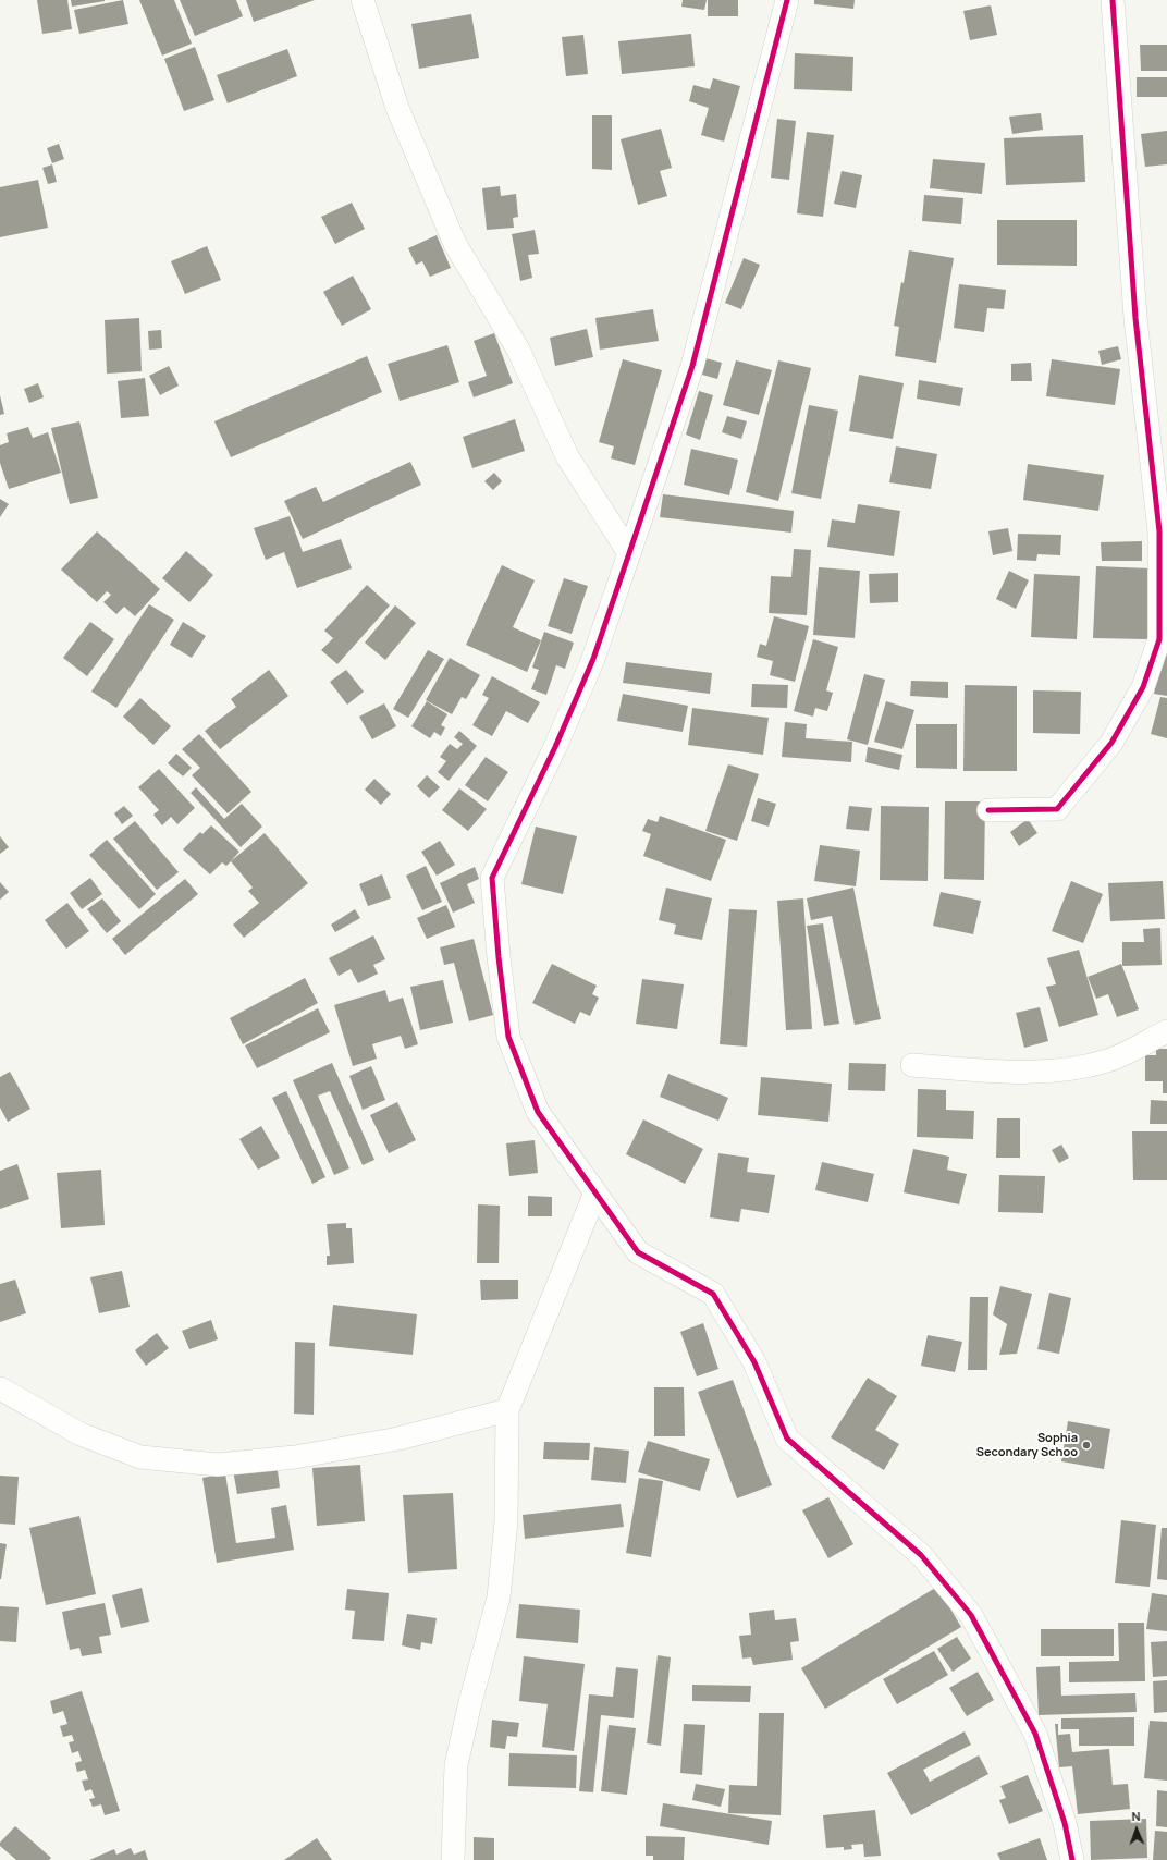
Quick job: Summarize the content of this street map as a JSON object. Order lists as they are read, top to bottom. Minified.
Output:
{"places":["Sophia Secondary Schoo"],"north":"top"}
